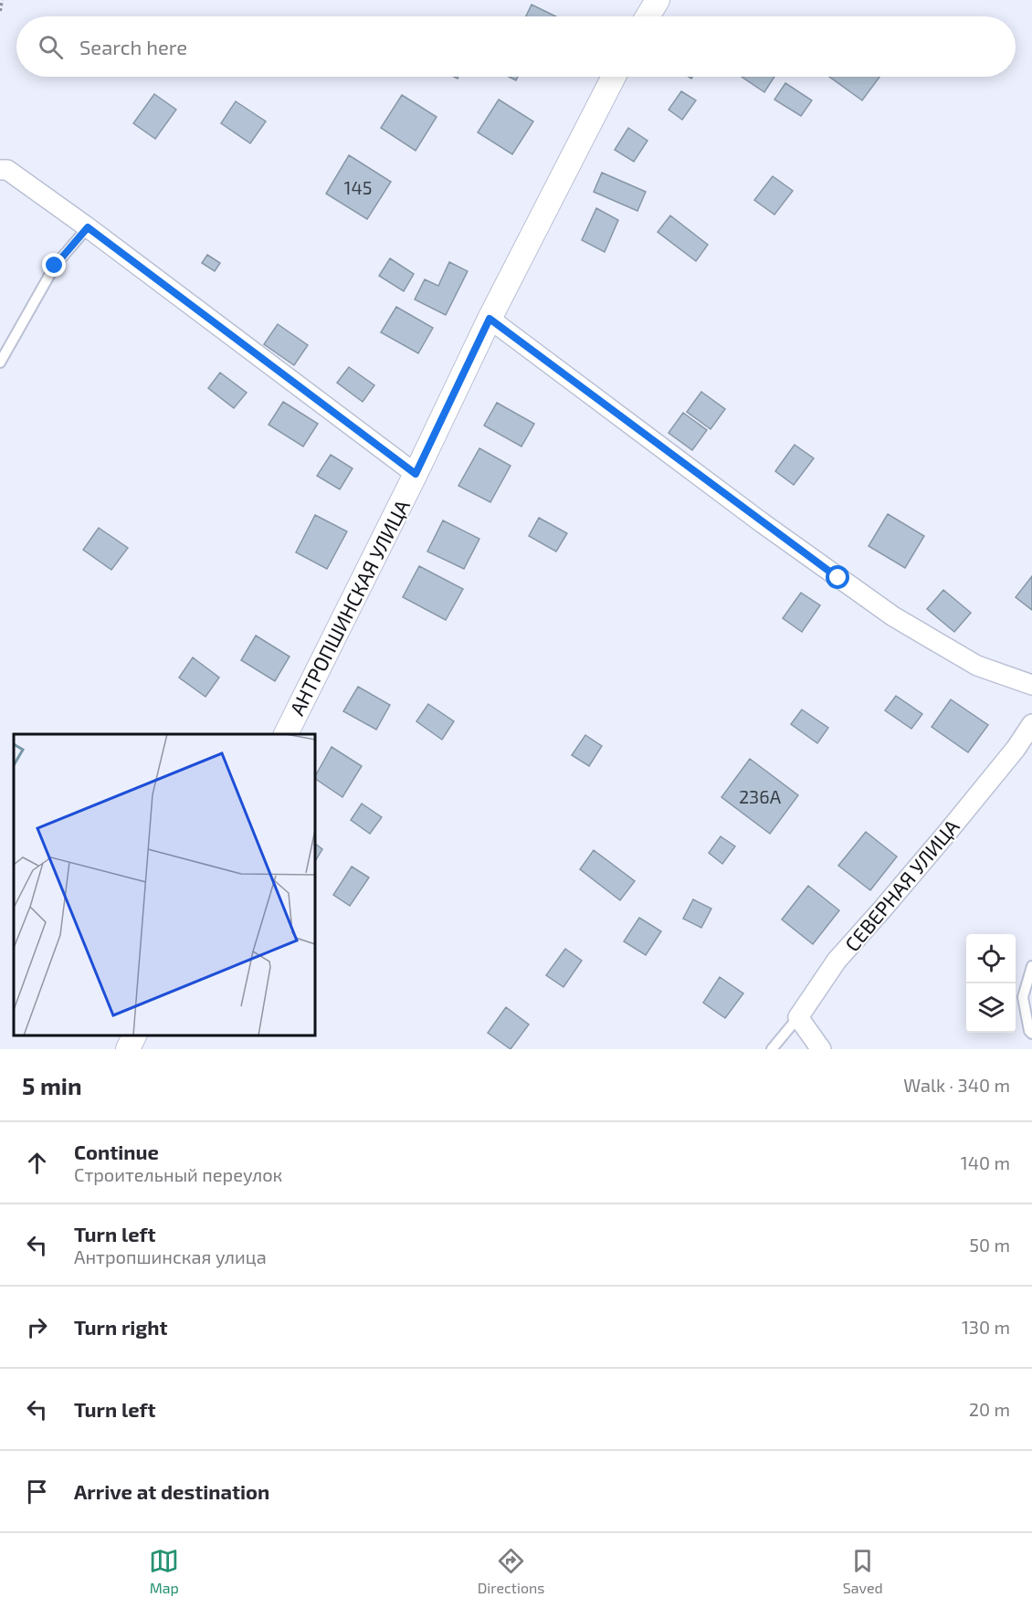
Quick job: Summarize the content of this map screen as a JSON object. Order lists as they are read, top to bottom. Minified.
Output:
{"streets":{"street":["АНТРОПШИНСКАЯ УЛИЦА","СЕВЕРНАЯ УЛИЦА"]},"house_numbers":["145","236А"],"page":{"search":"Search here","heading":["5 min","Walk · 340 m"],"list":[["Continue","Строительный переулок","140 m"],["Turn left","Антропшинская улица","50 m"],["Turn right","130 m"],["Turn left","20 m"],"Arrive at destination"],"nav":["Map","Directions","Saved"]}}
